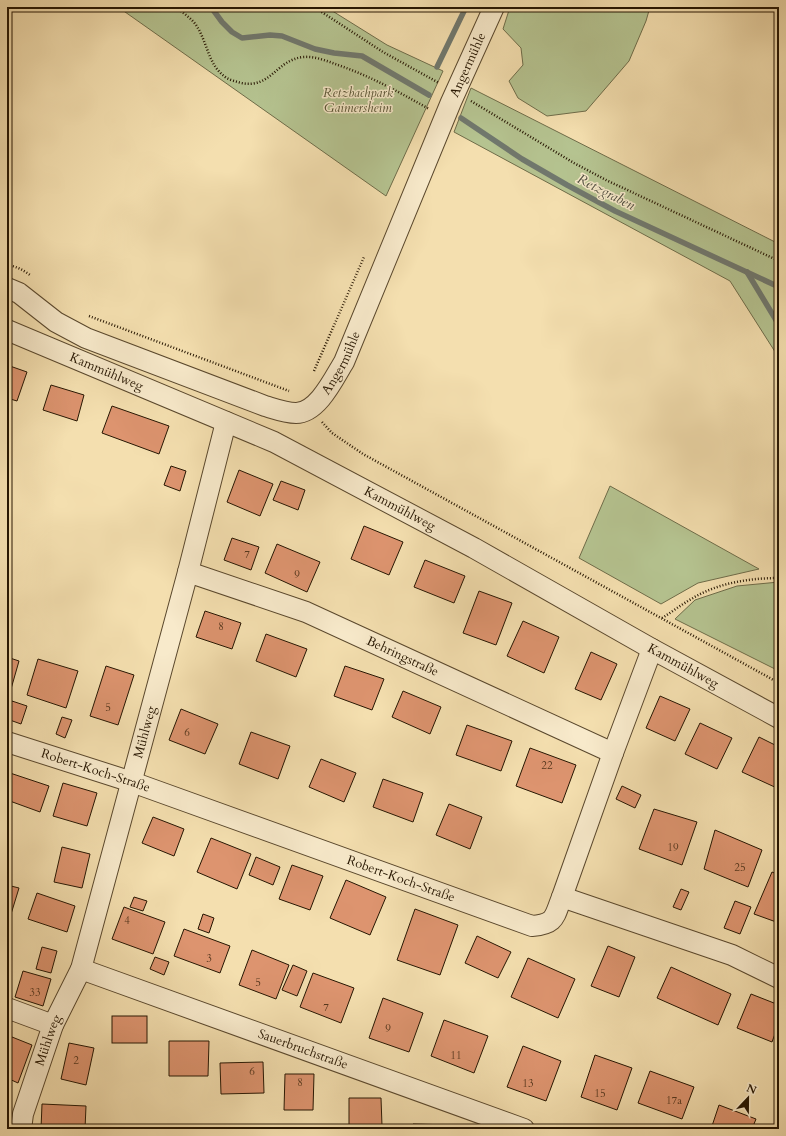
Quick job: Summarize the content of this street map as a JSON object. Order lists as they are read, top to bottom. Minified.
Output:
{"streets":{"street":["Angermühle","Kammühlweg","Behringstraße","Mühlweg","Robert-Koch-Straße","Sauerbruchstraße"]},"crossings":[["Kammühlweg","Mühlweg"],["Behringstraße","Mühlweg"],["Mühlweg","Robert-Koch-Straße"],["Mühlweg","Sauerbruchstraße"]],"water":["Retzgraben"],"parks":["Retzbachpark Gaimersheim"],"house_numbers":["7","9","8","5","6","22","19","25","4","3","5","33","7","9","11","2","6","8","13","15","17a"],"north":"top"}
